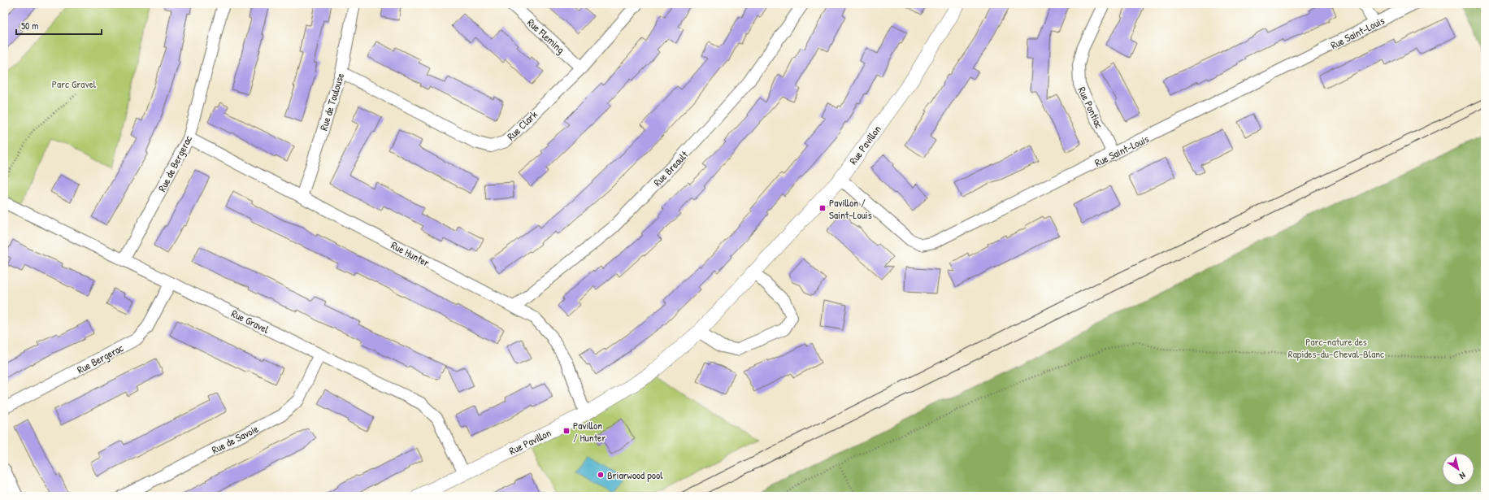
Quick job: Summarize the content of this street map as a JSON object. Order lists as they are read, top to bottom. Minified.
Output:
{"streets":{"street":["Rue Saint-Louis","Rue Fleming","Rue de Toulouse","Rue Pontiac","Rue Clark","Rue Pavillon","Rue de Bergerac","Rue Breault","Rue Hunter","Rue Gravel","Rue Bergerac","Rue de Savoie"]},"crossings":[["Rue Saint-Louis","Rue Pontiac"],["Rue Saint-Louis","Rue Pavillon"],["Rue Fleming","Rue Clark"],["Rue de Toulouse","Rue Clark"],["Rue de Toulouse","Rue Hunter"],["Rue Pavillon","Rue Hunter"],["Rue Pavillon","Rue Gravel"],["Rue de Bergerac","Rue Hunter"],["Rue de Bergerac","Rue Gravel"],["Rue Breault","Rue Hunter"],["Rue Gravel","Rue Bergerac"],["Rue Gravel","Rue de Savoie"]],"parks":["Parc Gravel","Parc-nature des Rapides-du-Cheval-Blanc"],"places":{"transit":["Pavillon / Saint-Louis","Pavillon / Hunter"],"other":["Briarwood pool"]},"scale_bar":"50 m","north":"bottom right"}
